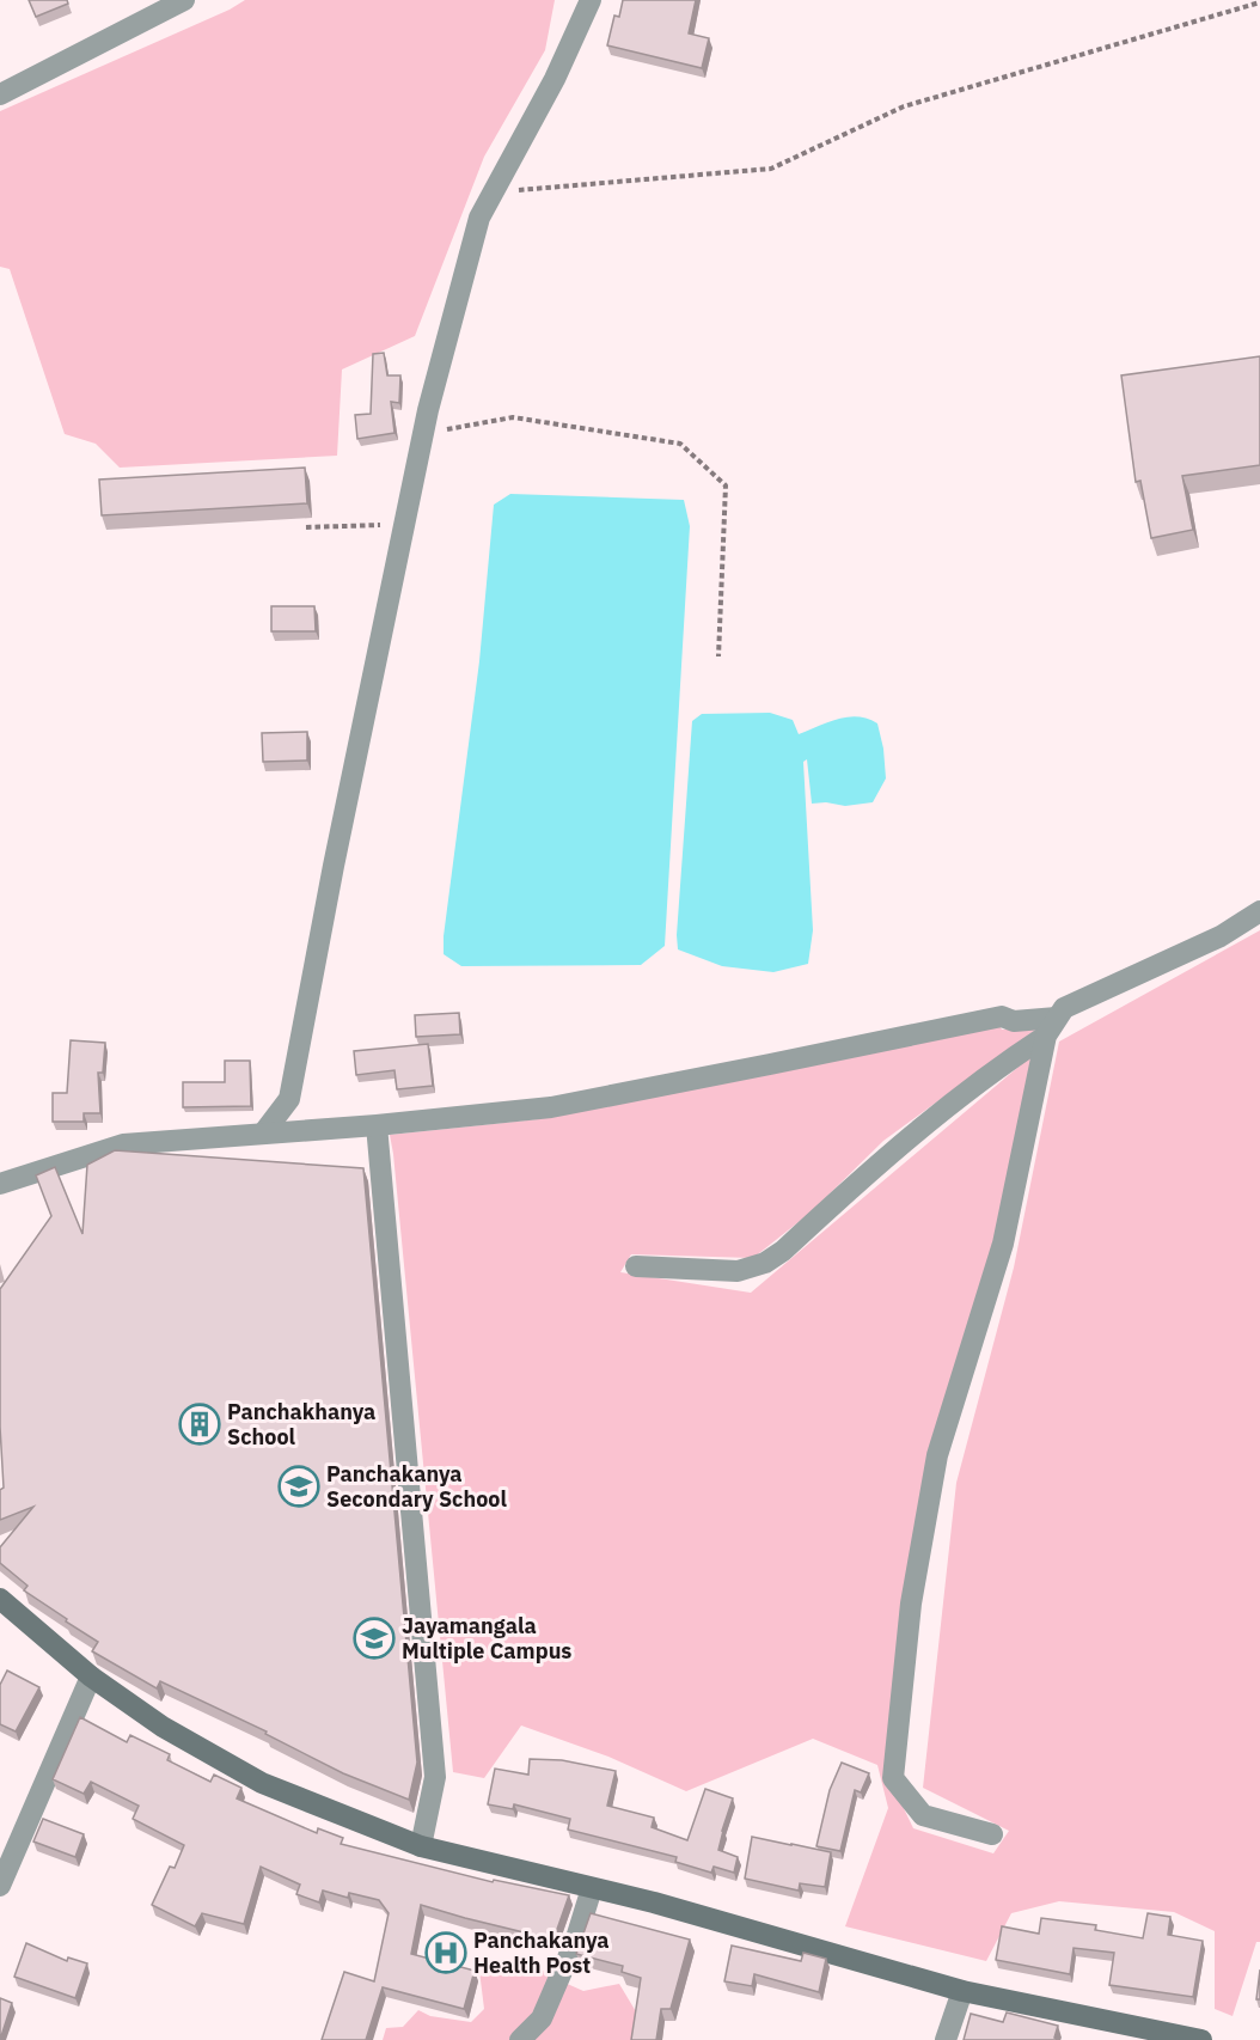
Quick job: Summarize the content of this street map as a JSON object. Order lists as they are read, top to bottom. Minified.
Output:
{"places":{"building":["Panchakhanya School"],"school or university":["Panchakanya Secondary School","Jayamangala Multiple Campus"],"hospital":["Panchakanya Health Post"]}}
